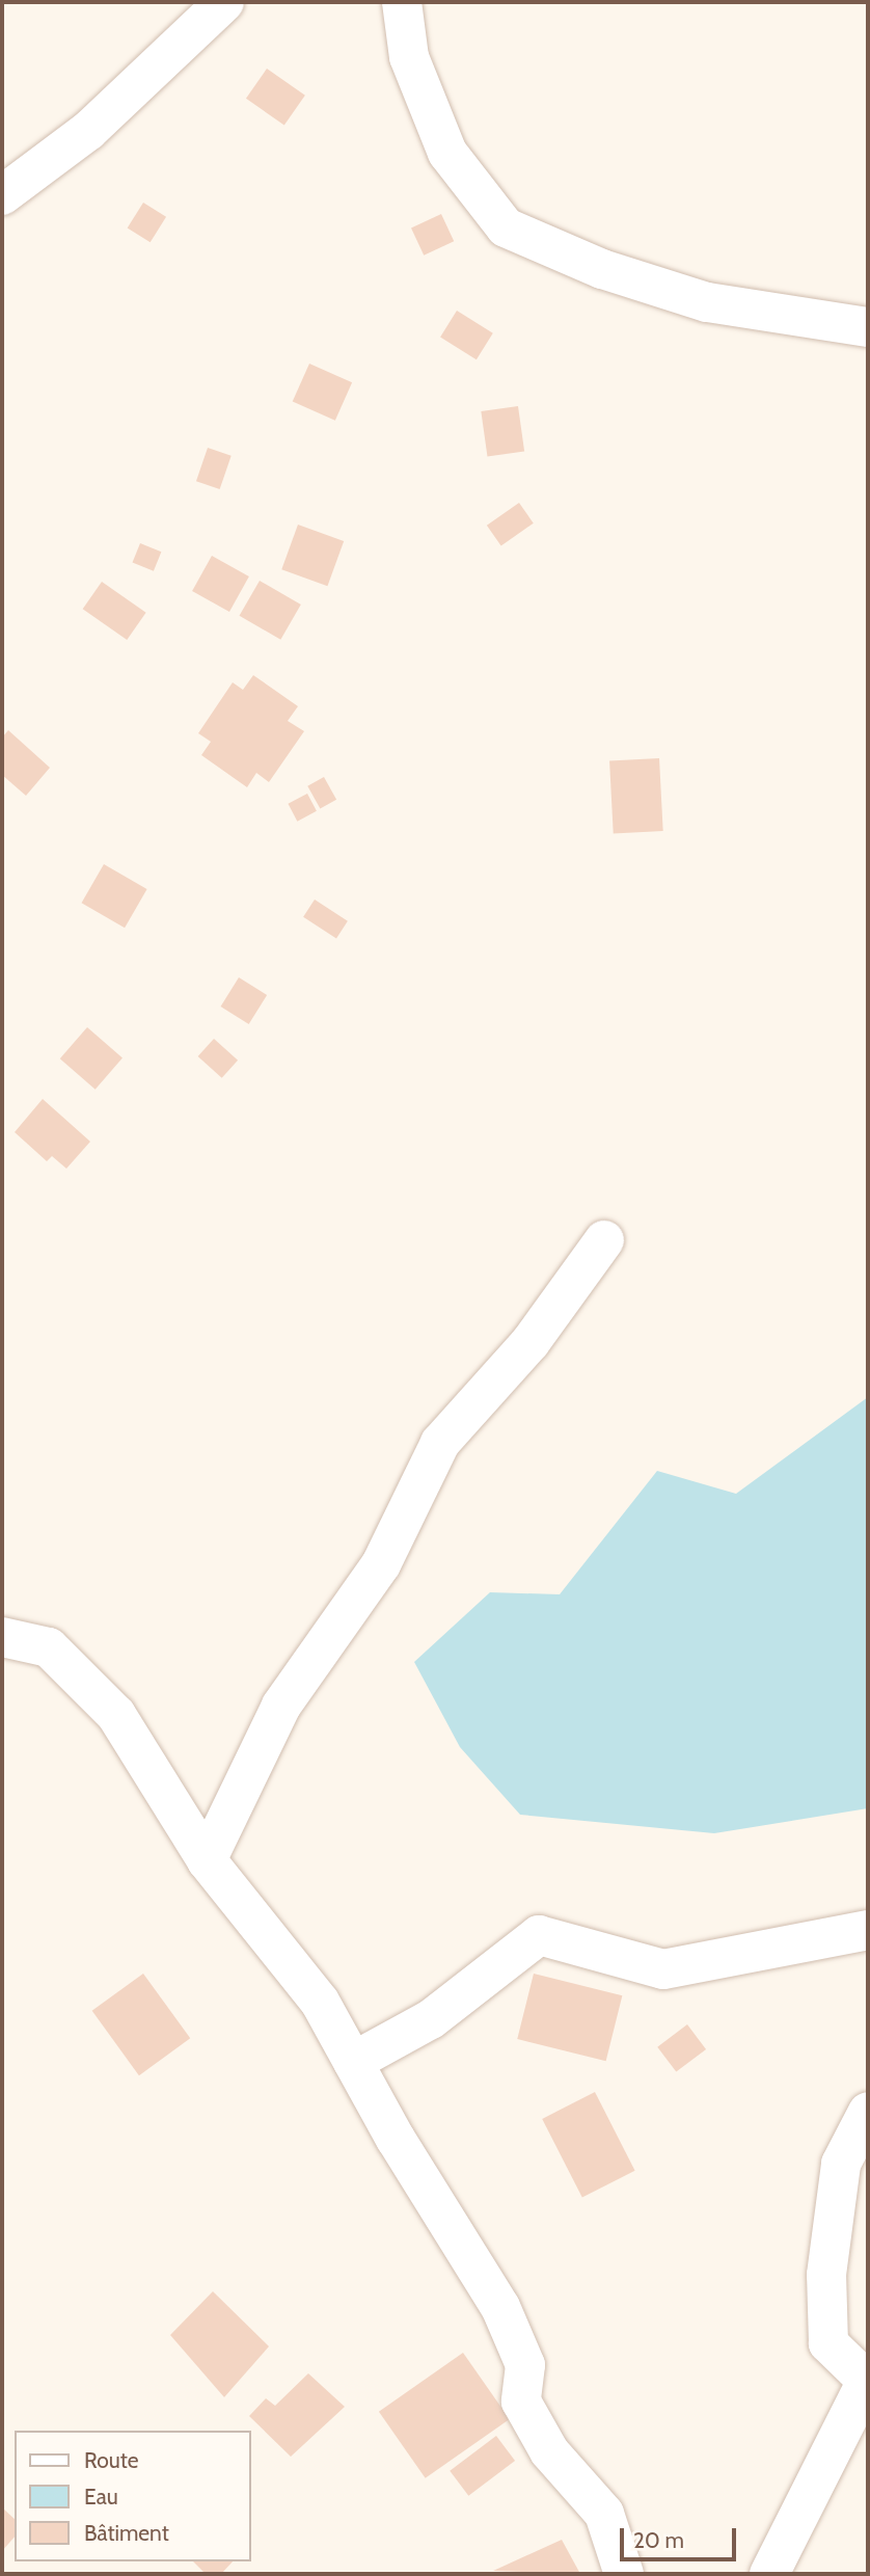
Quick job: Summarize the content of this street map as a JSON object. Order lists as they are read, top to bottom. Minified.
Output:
{"legend":["Route","Eau","Bâtiment"],"scale_bar":"20 m"}
